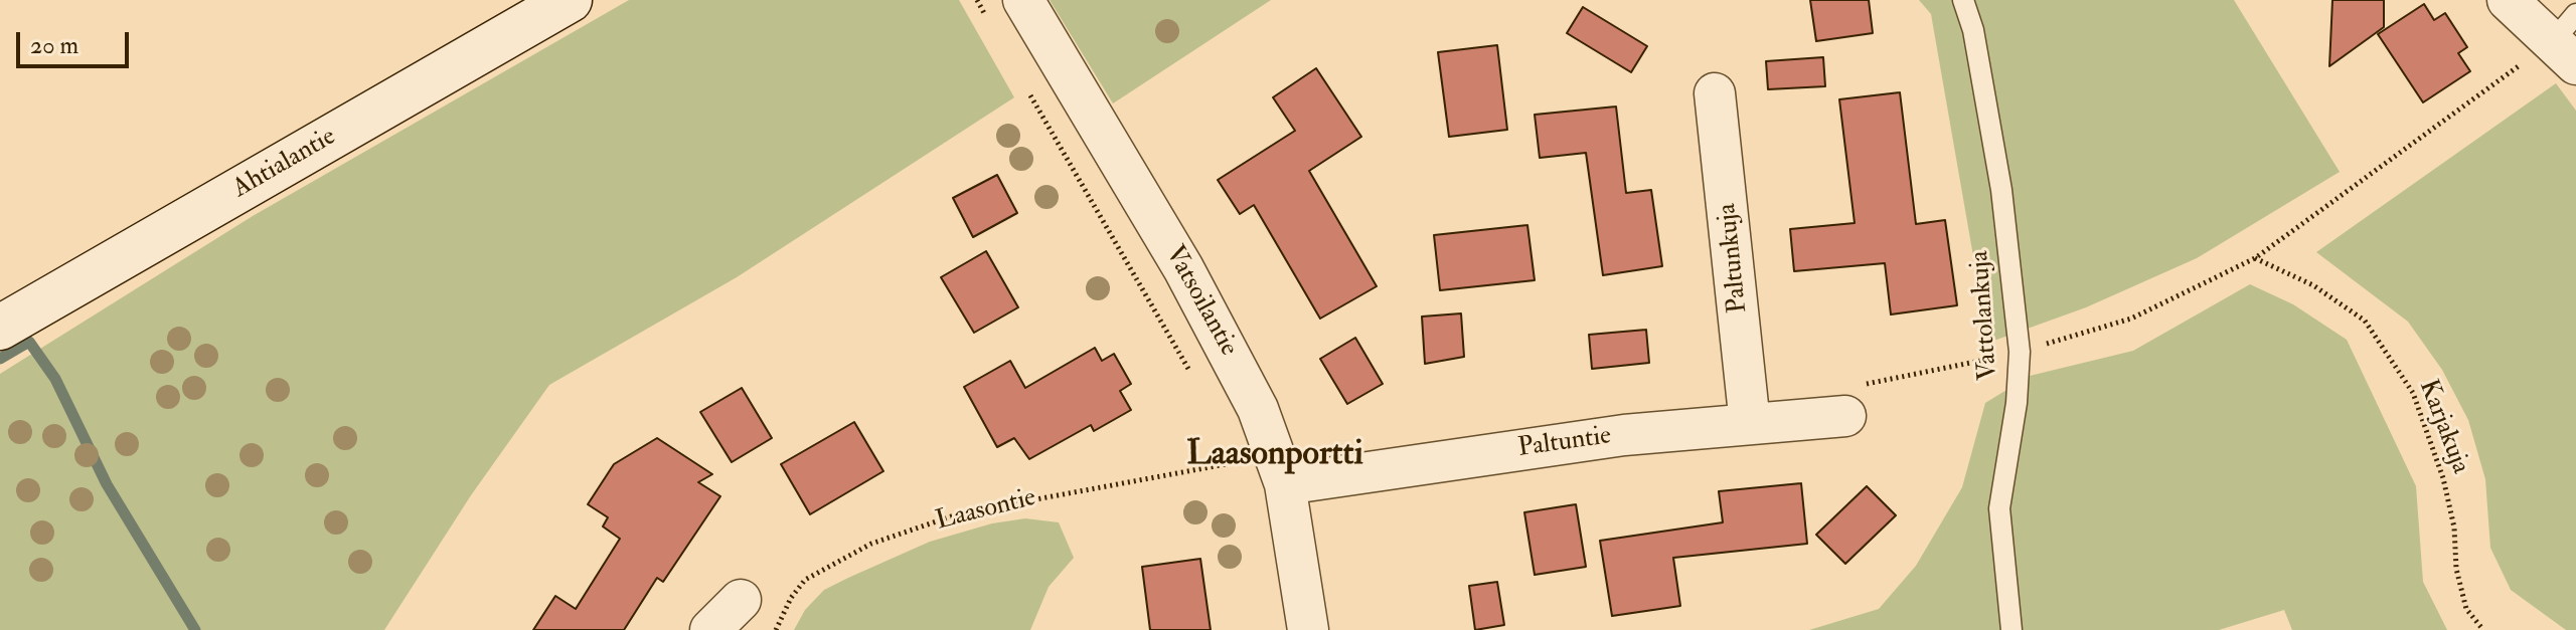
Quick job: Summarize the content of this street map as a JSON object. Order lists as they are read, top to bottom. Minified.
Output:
{"streets":{"street":["Ahtialantie","Paltunkuja","Vatsoilantie","Paltuntie"],"lane":["Vattolankuja"],"path":["Karjakuja","Laasontie"]},"crossings":[["Paltunkuja","Paltuntie"],["Vatsoilantie","Paltuntie"]],"districts":["Laasonportti"],"scale_bar":"20 m"}
